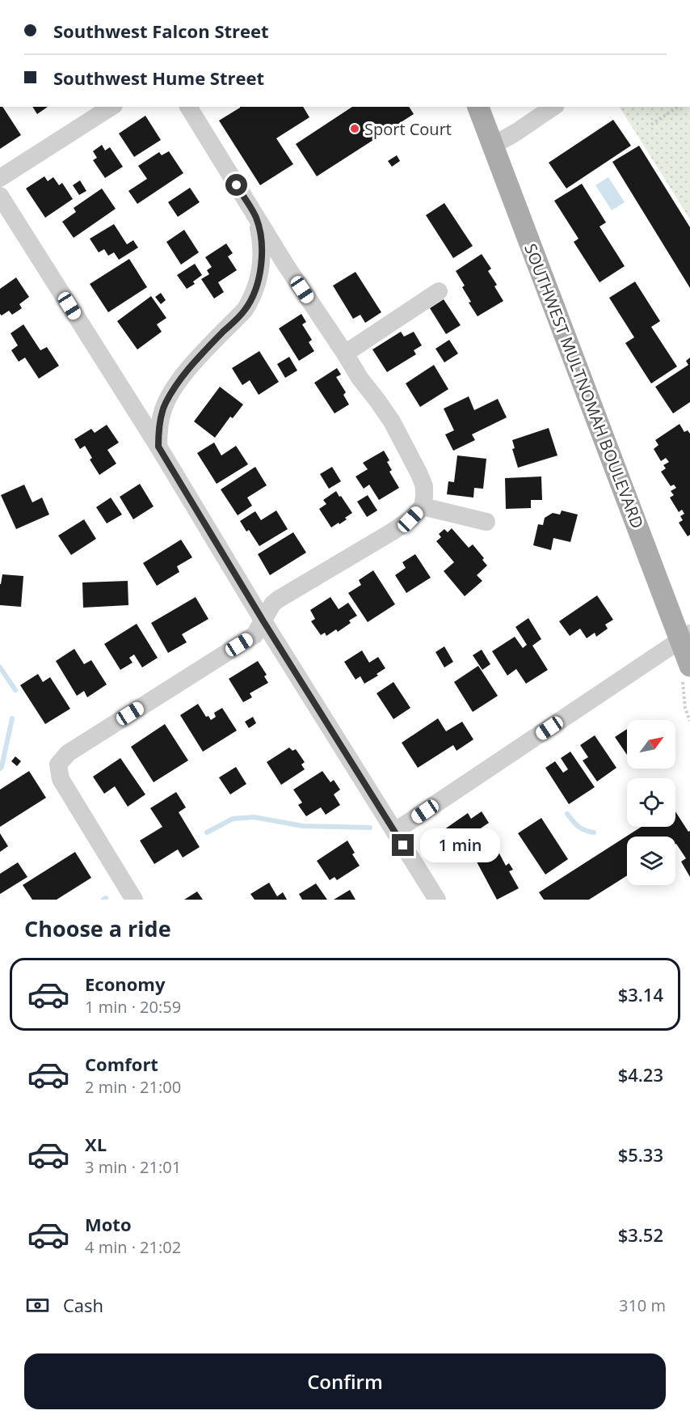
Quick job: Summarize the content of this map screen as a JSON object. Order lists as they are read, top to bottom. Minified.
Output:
{"streets":{"main road":["SOUTHWEST MULTNOMAH BOULEVARD"]},"places":["Sport Court"],"north":"top right","page":{"banner":["Southwest Falcon Street","Southwest Hume Street"],"bubble":"1 min","heading":"Choose a ride","list":[{"name":"Economy","note":"1 min · 20:59","value":"$3.14"},{"name":"Comfort","note":"2 min · 21:00","value":"$4.23"},{"name":"XL","note":"3 min · 21:01","value":"$5.33"},{"name":"Moto","note":"4 min · 21:02","value":"$3.52"}],"pay":["Cash","310 m"],"buttons":"Confirm"}}
